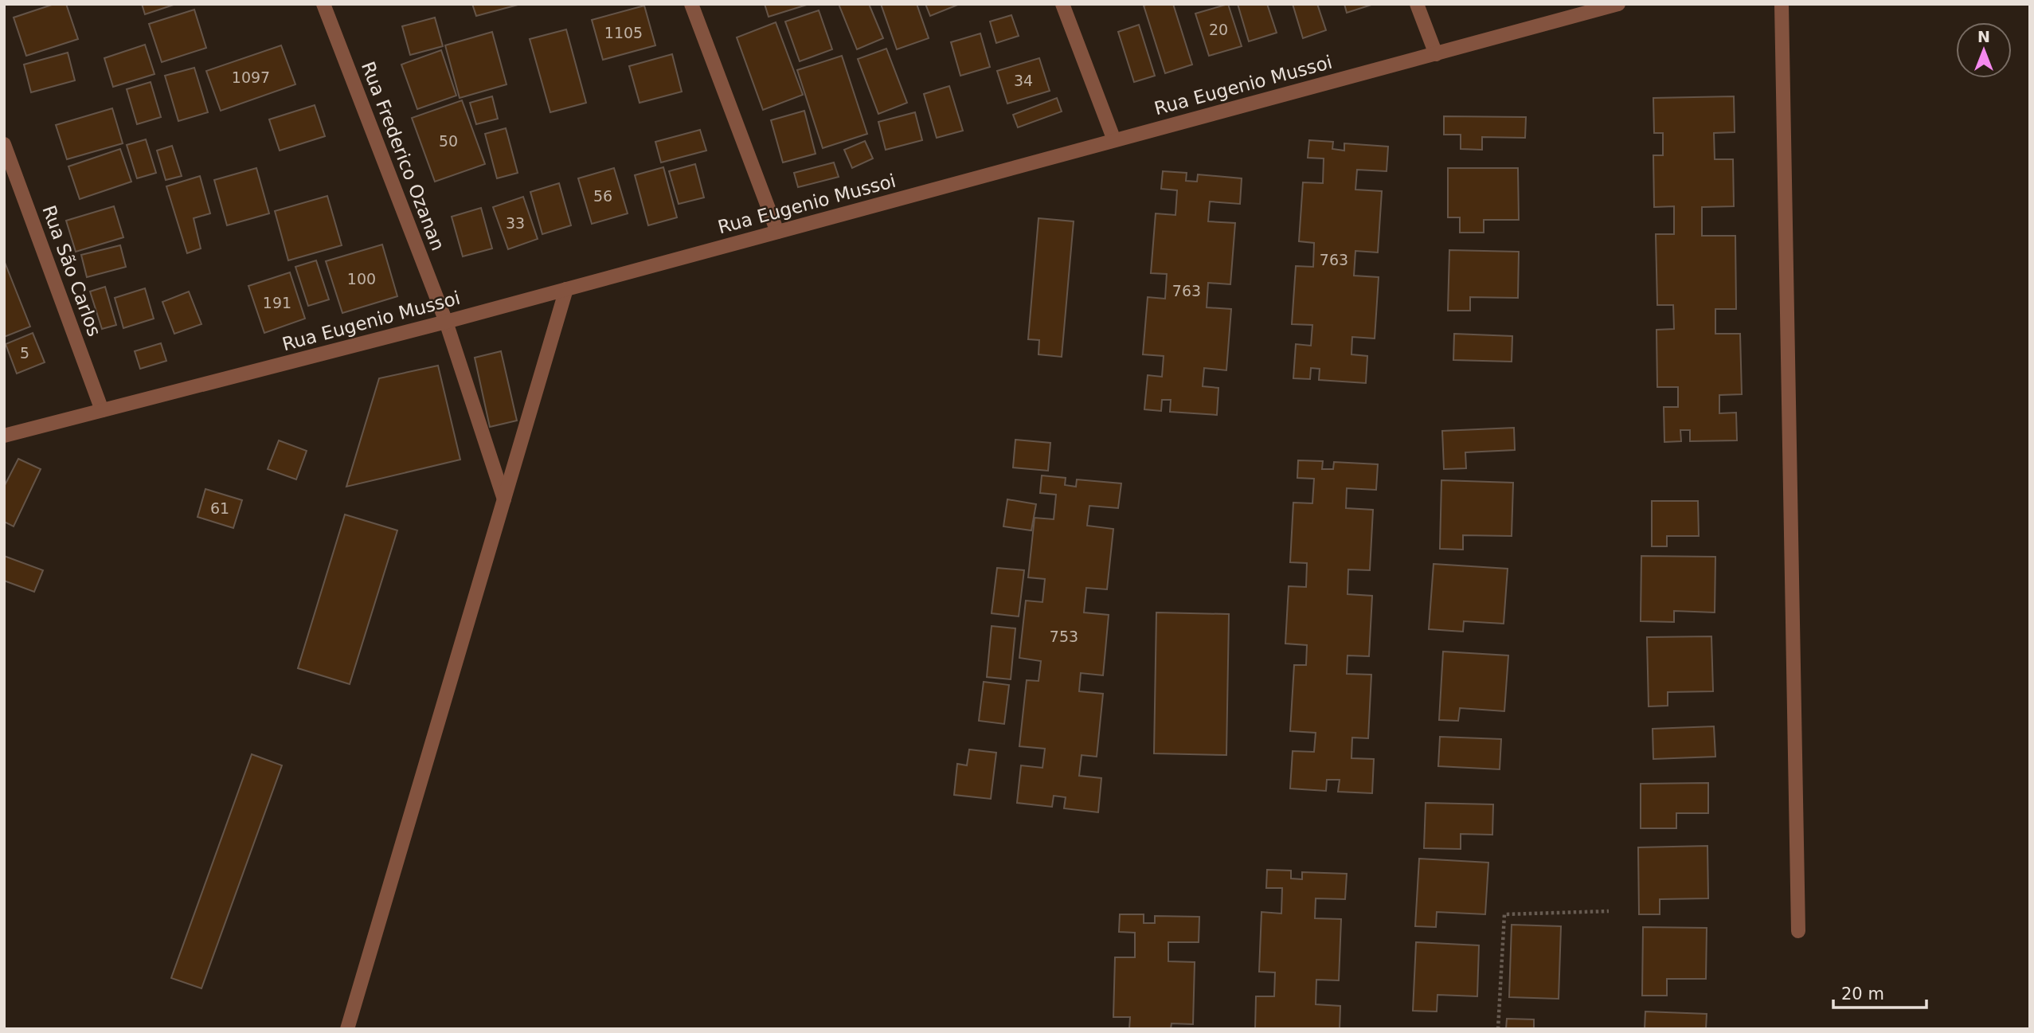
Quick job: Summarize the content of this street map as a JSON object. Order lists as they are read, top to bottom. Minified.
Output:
{"streets":{"street":["Rua Eugenio Mussoi","Rua Frederico Ozanan","Rua São Carlos"]},"crossings":[["Rua Eugenio Mussoi","Rua Frederico Ozanan"],["Rua Eugenio Mussoi","Rua São Carlos"]],"house_numbers":["20","1105","1097","34","50","56","33","763","100","763","191","5","61","753"],"scale_bar":"20 m","north":"top"}
